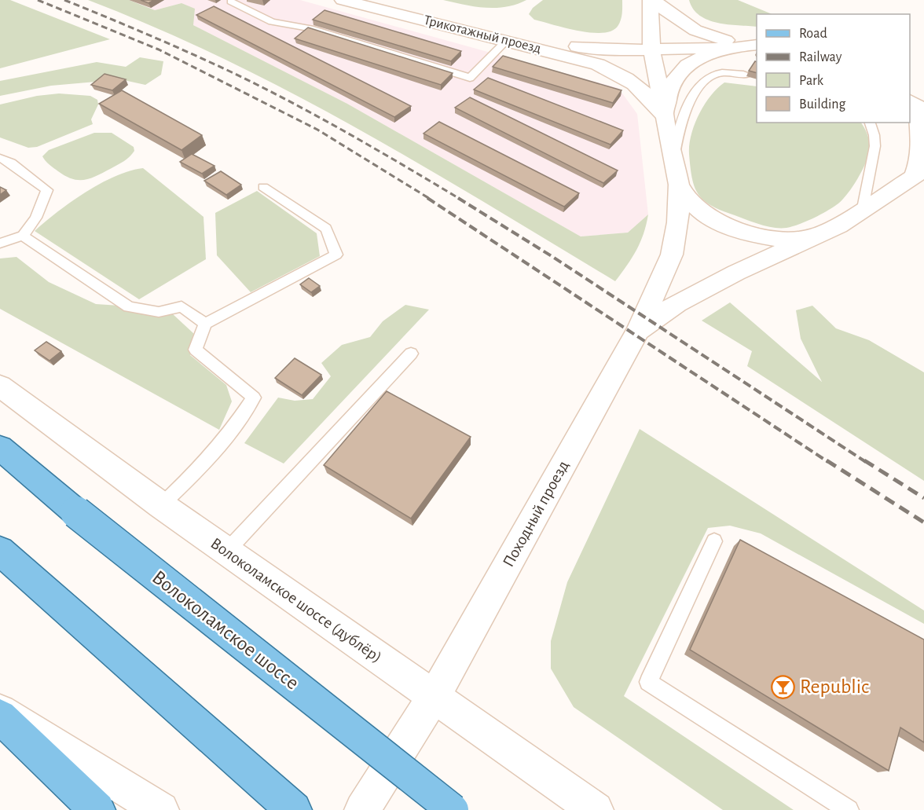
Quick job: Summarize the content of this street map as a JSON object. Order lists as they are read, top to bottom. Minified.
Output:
{"streets":{"main road":["Трикотажный проезд","Походный проезд","Волоколамское шоссе (дублёр)","Волоколамское шоссе"]},"crossings":[["Походный проезд","Волоколамское шоссе (дублёр)"]],"places":{"bar":["Republic"]},"legend":["Road","Railway","Park","Building"]}
